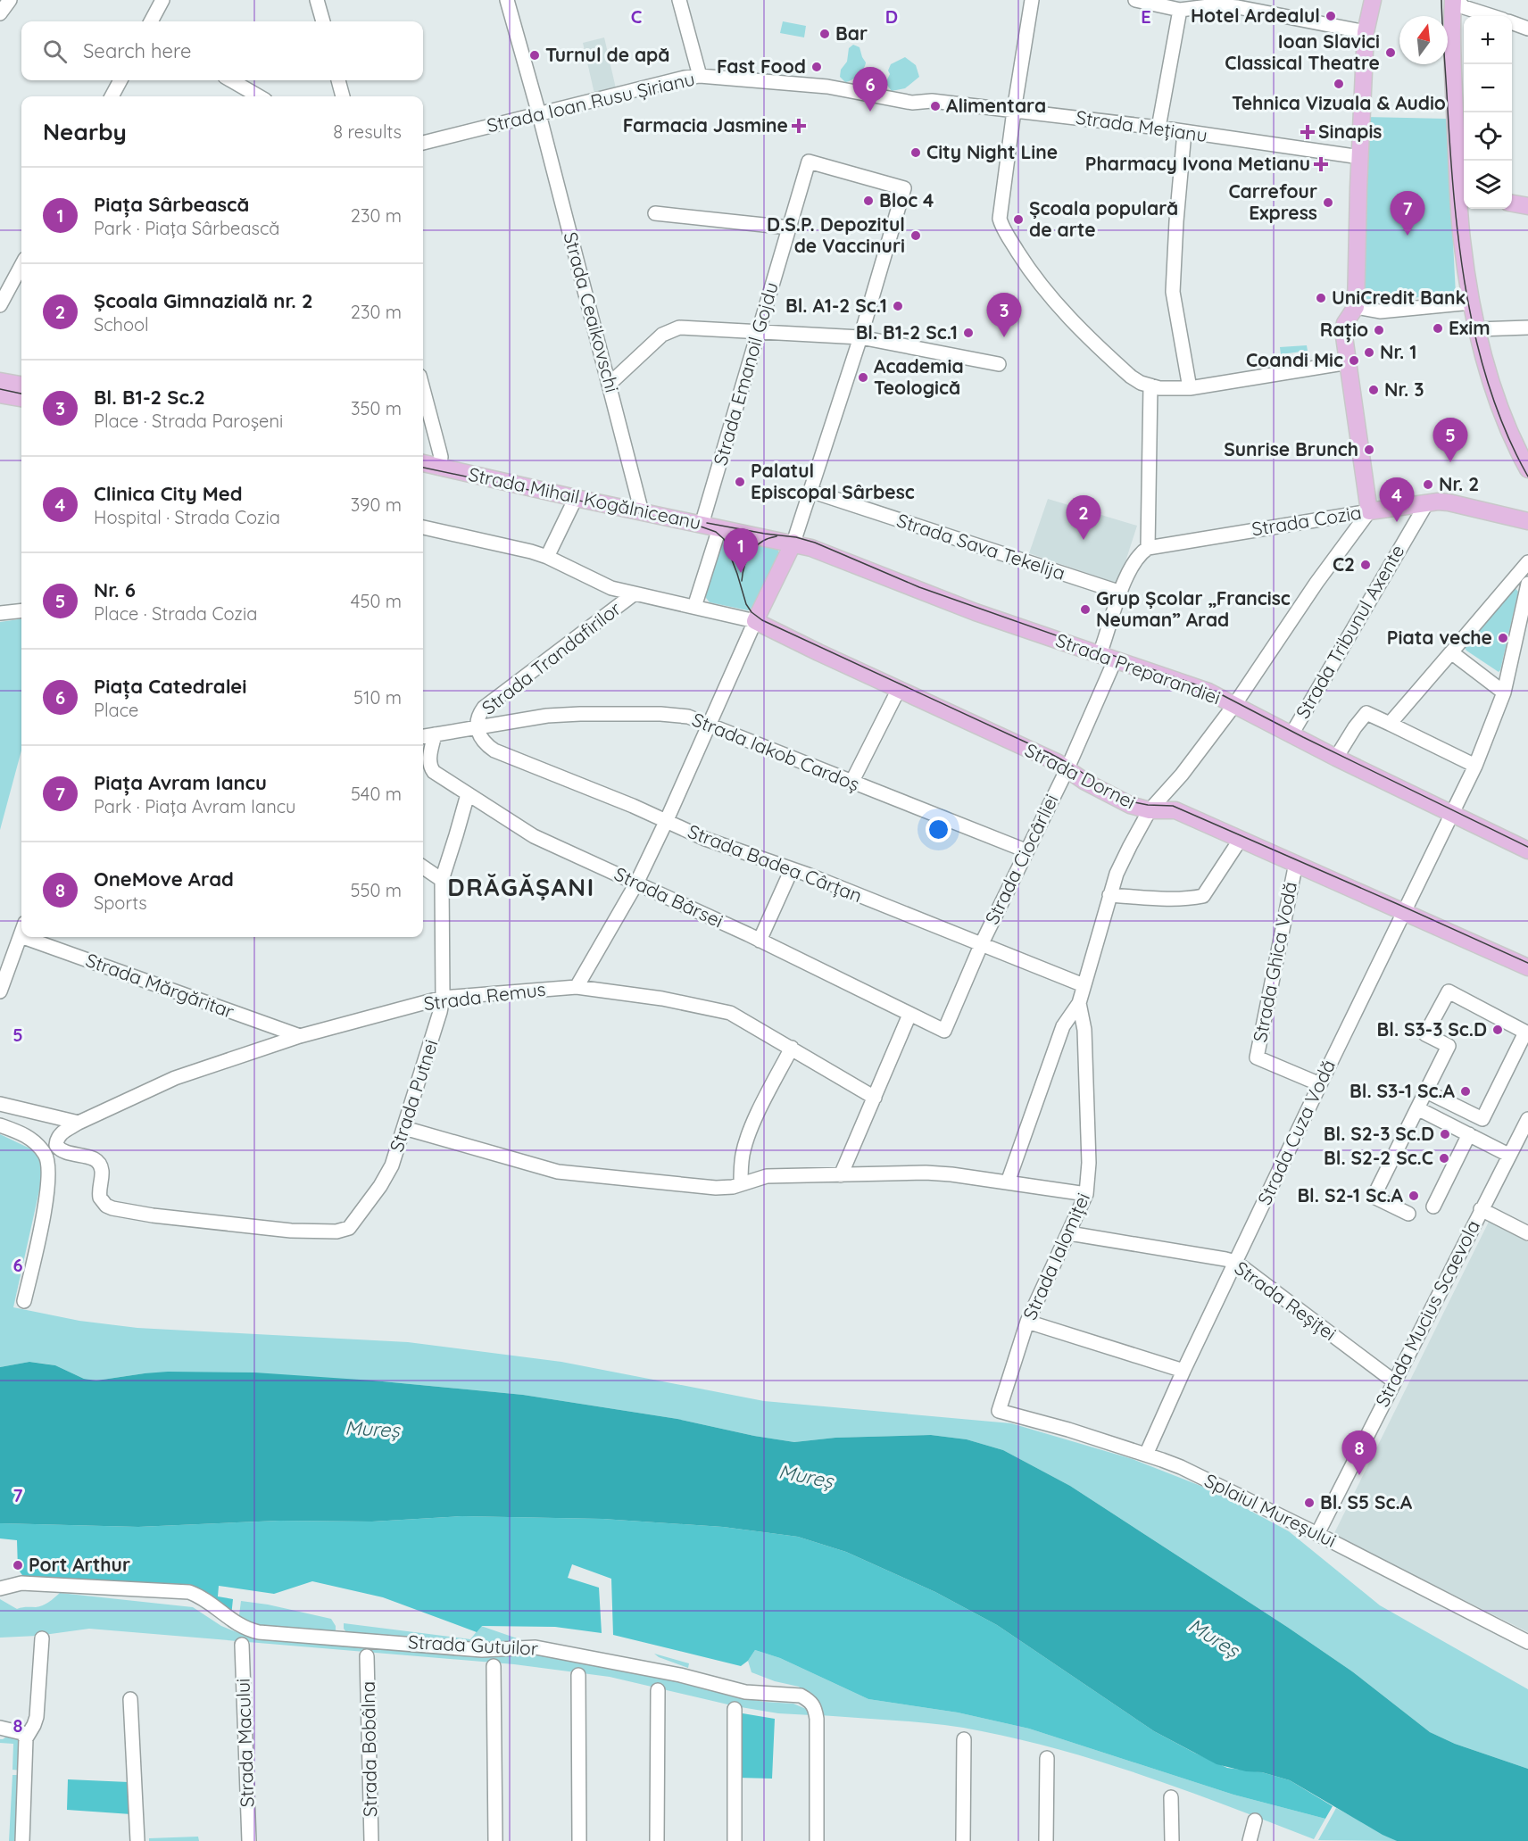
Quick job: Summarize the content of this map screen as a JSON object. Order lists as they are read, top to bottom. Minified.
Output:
{"streets":{"main road":["Strada Mihail Kogălniceanu","Strada Cozia","Strada Preparandiei","Strada Dornei"],"street":["Strada Ioan Rusu Șirianu","Strada Mețianu","Strada Ceaikovschi","Strada Emanoil Gojdu","Strada Sava Tekelija","Strada Tribunul Axente","Strada Trandafirilor","Strada Iakob Cardoș","Strada Ciocârliei","Strada Badea Cârțan","Strada Bârsei","Strada Ghica Vodă","Strada Mărgăritar","Strada Remus","Strada Putnei","Strada Cuza Vodă","Strada Ialomiței","Strada Reșiței","Strada Mucius Scaevola","Splaiul Mureșului","Strada Gutuilor","Strada Macului","Strada Bobâlna"]},"crossings":[["Strada Ioan Rusu Șirianu","Strada Mețianu"],["Strada Ioan Rusu Șirianu","Strada Ceaikovschi"],["Strada Ceaikovschi","Strada Mihail Kogălniceanu"],["Strada Emanoil Gojdu","Strada Mihail Kogălniceanu"],["Strada Mihail Kogălniceanu","Strada Preparandiei"],["Strada Cozia","Strada Tribunul Axente"],["Strada Tribunul Axente","Strada Preparandiei"],["Strada Trandafirilor","Strada Iakob Cardoș"],["Strada Trandafirilor","Strada Badea Cârțan"],["Strada Preparandiei","Strada Ciocârliei"],["Strada Preparandiei","Strada Cuza Vodă"],["Strada Iakob Cardoș","Strada Ciocârliei"],["Strada Iakob Cardoș","Strada Badea Cârțan"],["Strada Iakob Cardoș","Strada Bârsei"],["Strada Dornei","Strada Ciocârliei"],["Strada Dornei","Strada Ghica Vodă"],["Strada Dornei","Strada Cuza Vodă"],["Strada Ciocârliei","Strada Badea Cârțan"],["Strada Ciocârliei","Strada Bârsei"],["Strada Bârsei","Strada Putnei"],["Strada Ghica Vodă","Strada Cuza Vodă"],["Strada Mărgăritar","Strada Remus"],["Strada Remus","Strada Putnei"],["Strada Cuza Vodă","Strada Reșiței"],["Strada Cuza Vodă","Splaiul Mureșului"],["Strada Ialomiței","Strada Reșiței"],["Strada Ialomiței","Splaiul Mureșului"],["Strada Reșiței","Strada Mucius Scaevola"],["Strada Mucius Scaevola","Splaiul Mureșului"]],"districts":["DRĂGĂȘANI"],"water":["Mureș"],"places":{"other":["Hotel Ardealul","Bar","Ioan Slavici Classical Theatre","Turnul de apă","Fast Food","Tehnica Vizuala & Audio","Alimentara","City Night Line","Bloc 4","Carrefour Express","Școala populară de arte","D.S.P. Depozitul de Vaccinuri","UniCredit Bank","Bl. A1-2 Sc.1","Exim","Rațio","Bl. B1-2 Sc.1","Nr. 1","Coandi Mic","Academia Teologică","Nr. 3","Sunrise Brunch","Palatul Episcopal Sârbesc","Nr. 2","C2","Grup Școlar „Francisc Neuman” Arad","Piata veche","Bl. S3-3 Sc.D","Bl. S3-1 Sc.A","Bl. S2-3 Sc.D","Bl. S2-2 Sc.C","Bl. S2-1 Sc.A","Bl. S5 Sc.A","Port Arthur"],"health":["Farmacia Jasmine","Sinapis","Pharmacy Ivona Metianu"]},"north":"top","page":{"map_buttons":["+","−"],"search":"Search here","pins":["6","7","3","5","4","2","1","8"],"heading":["Nearby","8 results"],"list":[{"mark":"1","name":"Piața Sârbească","note":"Park · Piața Sârbească","value":"230 m"},{"mark":"2","name":"Școala Gimnazială nr. 2","note":"School","value":"230 m"},{"mark":"3","name":"Bl. B1-2 Sc.2","note":"Place · Strada Paroșeni","value":"350 m"},{"mark":"4","name":"Clinica City Med","note":"Hospital · Strada Cozia","value":"390 m"},{"mark":"5","name":"Nr. 6","note":"Place · Strada Cozia","value":"450 m"},{"mark":"6","name":"Piața Catedralei","note":"Place","value":"510 m"},{"mark":"7","name":"Piața Avram Iancu","note":"Park · Piața Avram Iancu","value":"540 m"},{"mark":"8","name":"OneMove Arad","note":"Sports","value":"550 m"}]},"grid":{"columns":["C","D","E"],"rows":["5","6","7","8"]}}
